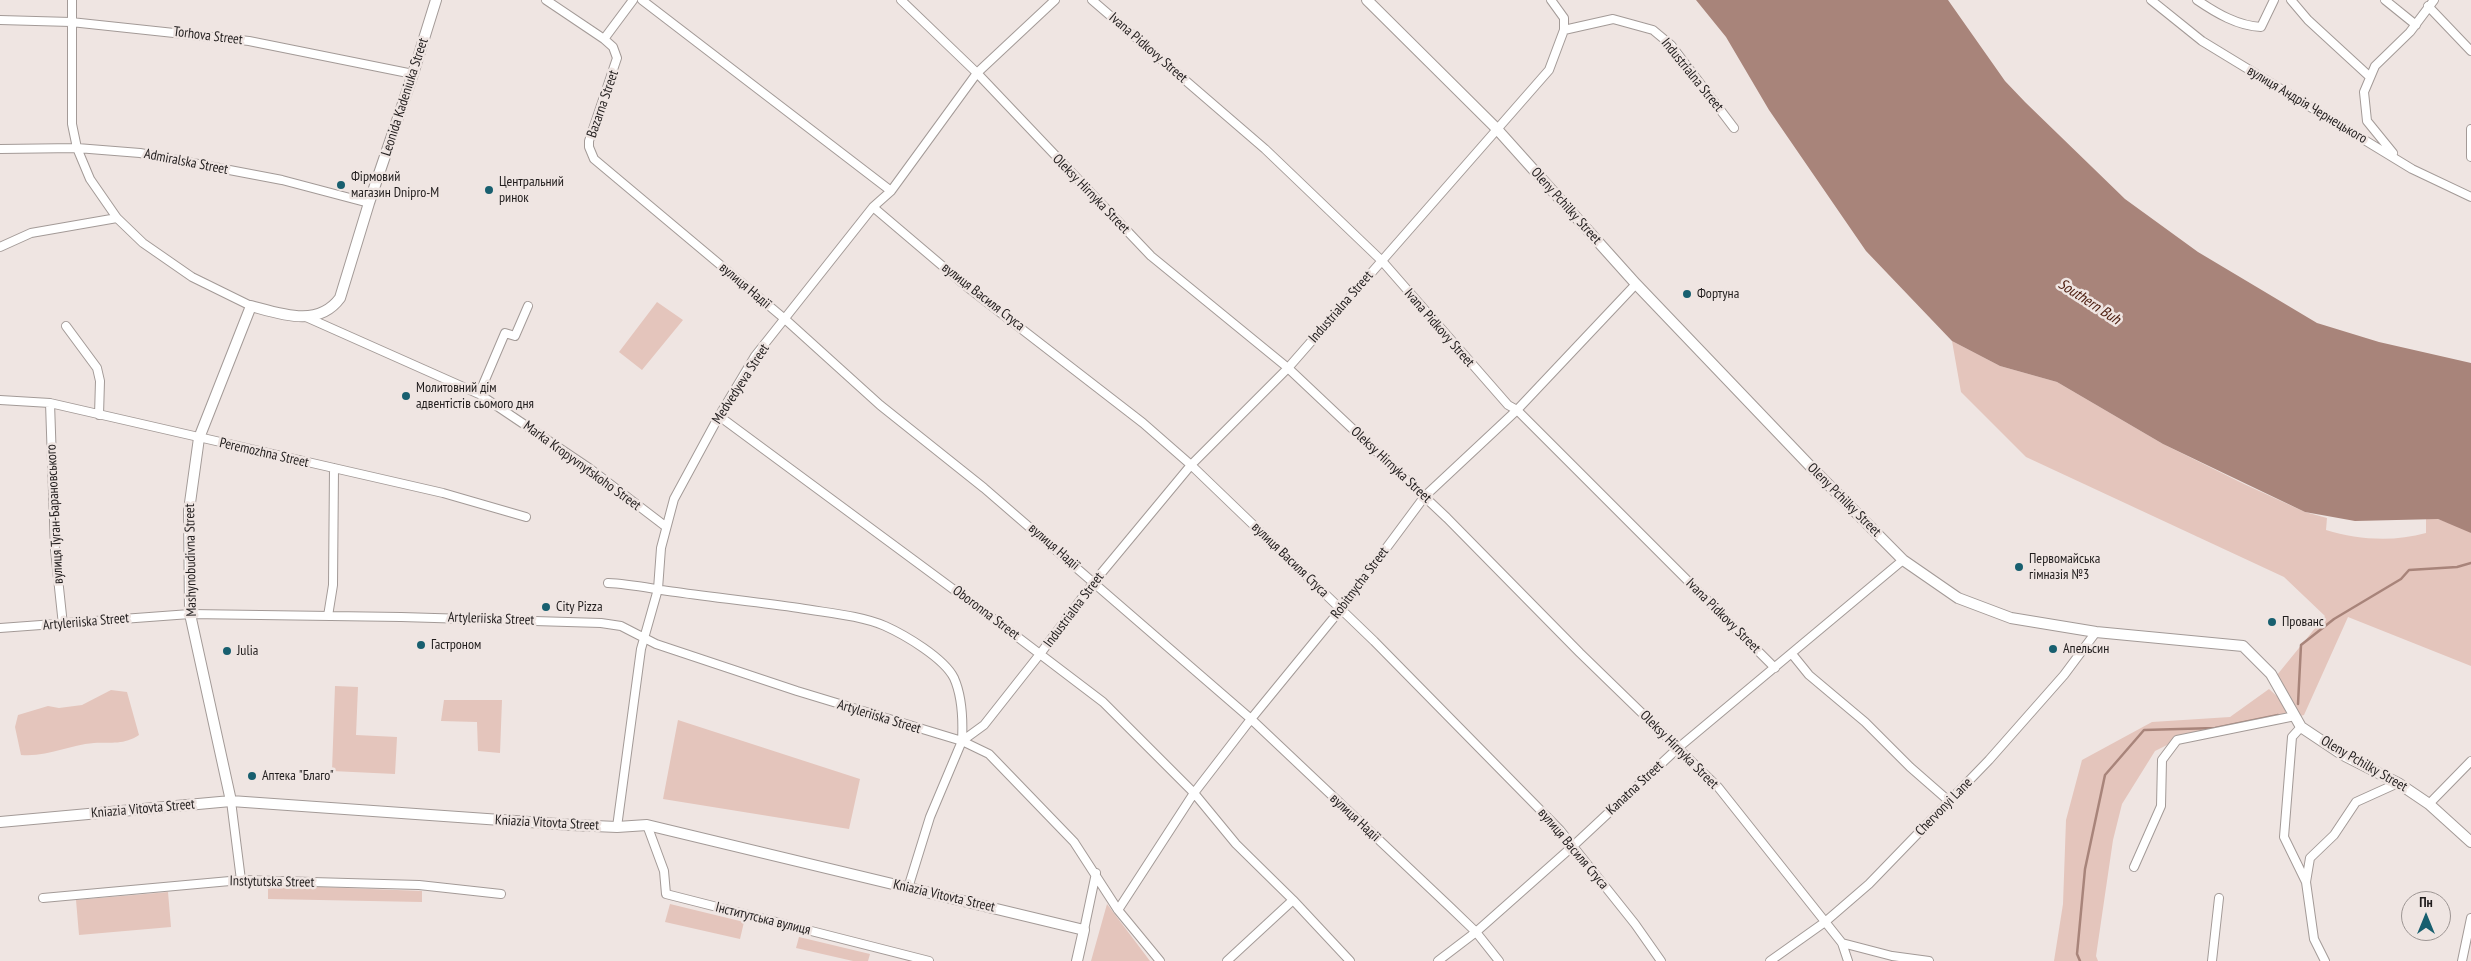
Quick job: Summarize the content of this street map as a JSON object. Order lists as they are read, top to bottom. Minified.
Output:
{"streets":{"street":["Torhova Street","Ivana Pidkovy Street","Industrialna Street","Leonida Kadeniuka Street","Bazarna Street","вулиця Андрія Чернецького","Admiralska Street","Oleksy Hirnyka Street","Oleny Pchilky Street","вулиця Надії","вулиця Василя Стуса","Medvedyeva Street","Peremozhna Street","Marka Kropyvnytskoho Street","вулиця Туган-Барановського","Mashynobudivna Street","Robitnycha Street","Oboronna Street","Artyleriiska Street","Kanatna Street","Chervonyi Lane","Kniazia Vitovta Street","Instytutska Street","Інститутська вулиця"]},"crossings":[["Torhova Street","Leonida Kadeniuka Street"],["Torhova Street","Marka Kropyvnytskoho Street"],["Ivana Pidkovy Street","Industrialna Street"],["Ivana Pidkovy Street","Robitnycha Street"],["Ivana Pidkovy Street","Kanatna Street"],["Industrialna Street","Oleksy Hirnyka Street"],["Industrialna Street","Oleny Pchilky Street"],["Industrialna Street","вулиця Надії"],["Industrialna Street","вулиця Василя Стуса"],["Industrialna Street","Oboronna Street"],["Industrialna Street","Artyleriiska Street"],["Leonida Kadeniuka Street","Admiralska Street"],["Leonida Kadeniuka Street","Marka Kropyvnytskoho Street"],["Bazarna Street","вулиця Надії"],["Admiralska Street","Marka Kropyvnytskoho Street"],["Oleksy Hirnyka Street","Medvedyeva Street"],["Oleksy Hirnyka Street","Robitnycha Street"],["Oleksy Hirnyka Street","Kanatna Street"],["Oleksy Hirnyka Street","Chervonyi Lane"],["Oleny Pchilky Street","Robitnycha Street"],["Oleny Pchilky Street","Kanatna Street"],["Oleny Pchilky Street","Chervonyi Lane"],["вулиця Надії","Medvedyeva Street"],["вулиця Надії","Robitnycha Street"],["вулиця Надії","Kanatna Street"],["вулиця Василя Стуса","Medvedyeva Street"],["вулиця Василя Стуса","Robitnycha Street"],["вулиця Василя Стуса","Kanatna Street"],["Medvedyeva Street","Marka Kropyvnytskoho Street"],["Medvedyeva Street","Oboronna Street"],["Medvedyeva Street","Artyleriiska Street"],["Medvedyeva Street","Kniazia Vitovta Street"],["Peremozhna Street","вулиця Туган-Барановського"],["Peremozhna Street","Mashynobudivna Street"],["Marka Kropyvnytskoho Street","Mashynobudivna Street"],["вулиця Туган-Барановського","Artyleriiska Street"],["Mashynobudivna Street","Artyleriiska Street"],["Mashynobudivna Street","Kniazia Vitovta Street"],["Mashynobudivna Street","Instytutska Street"],["Robitnycha Street","Oboronna Street"],["Kniazia Vitovta Street","Інститутська вулиця"]],"water":["Southern Buh"],"places":["Фірмовий магазин Dnipro-M","Центральний ринок","Фортуна","Молитовний дім адвентістів сьомого дня","Первомайська гімназія №3","City Pizza","Прованс","Гастроном","Апельсин","Julia","Аптека \"Благо\""],"north":"top"}
